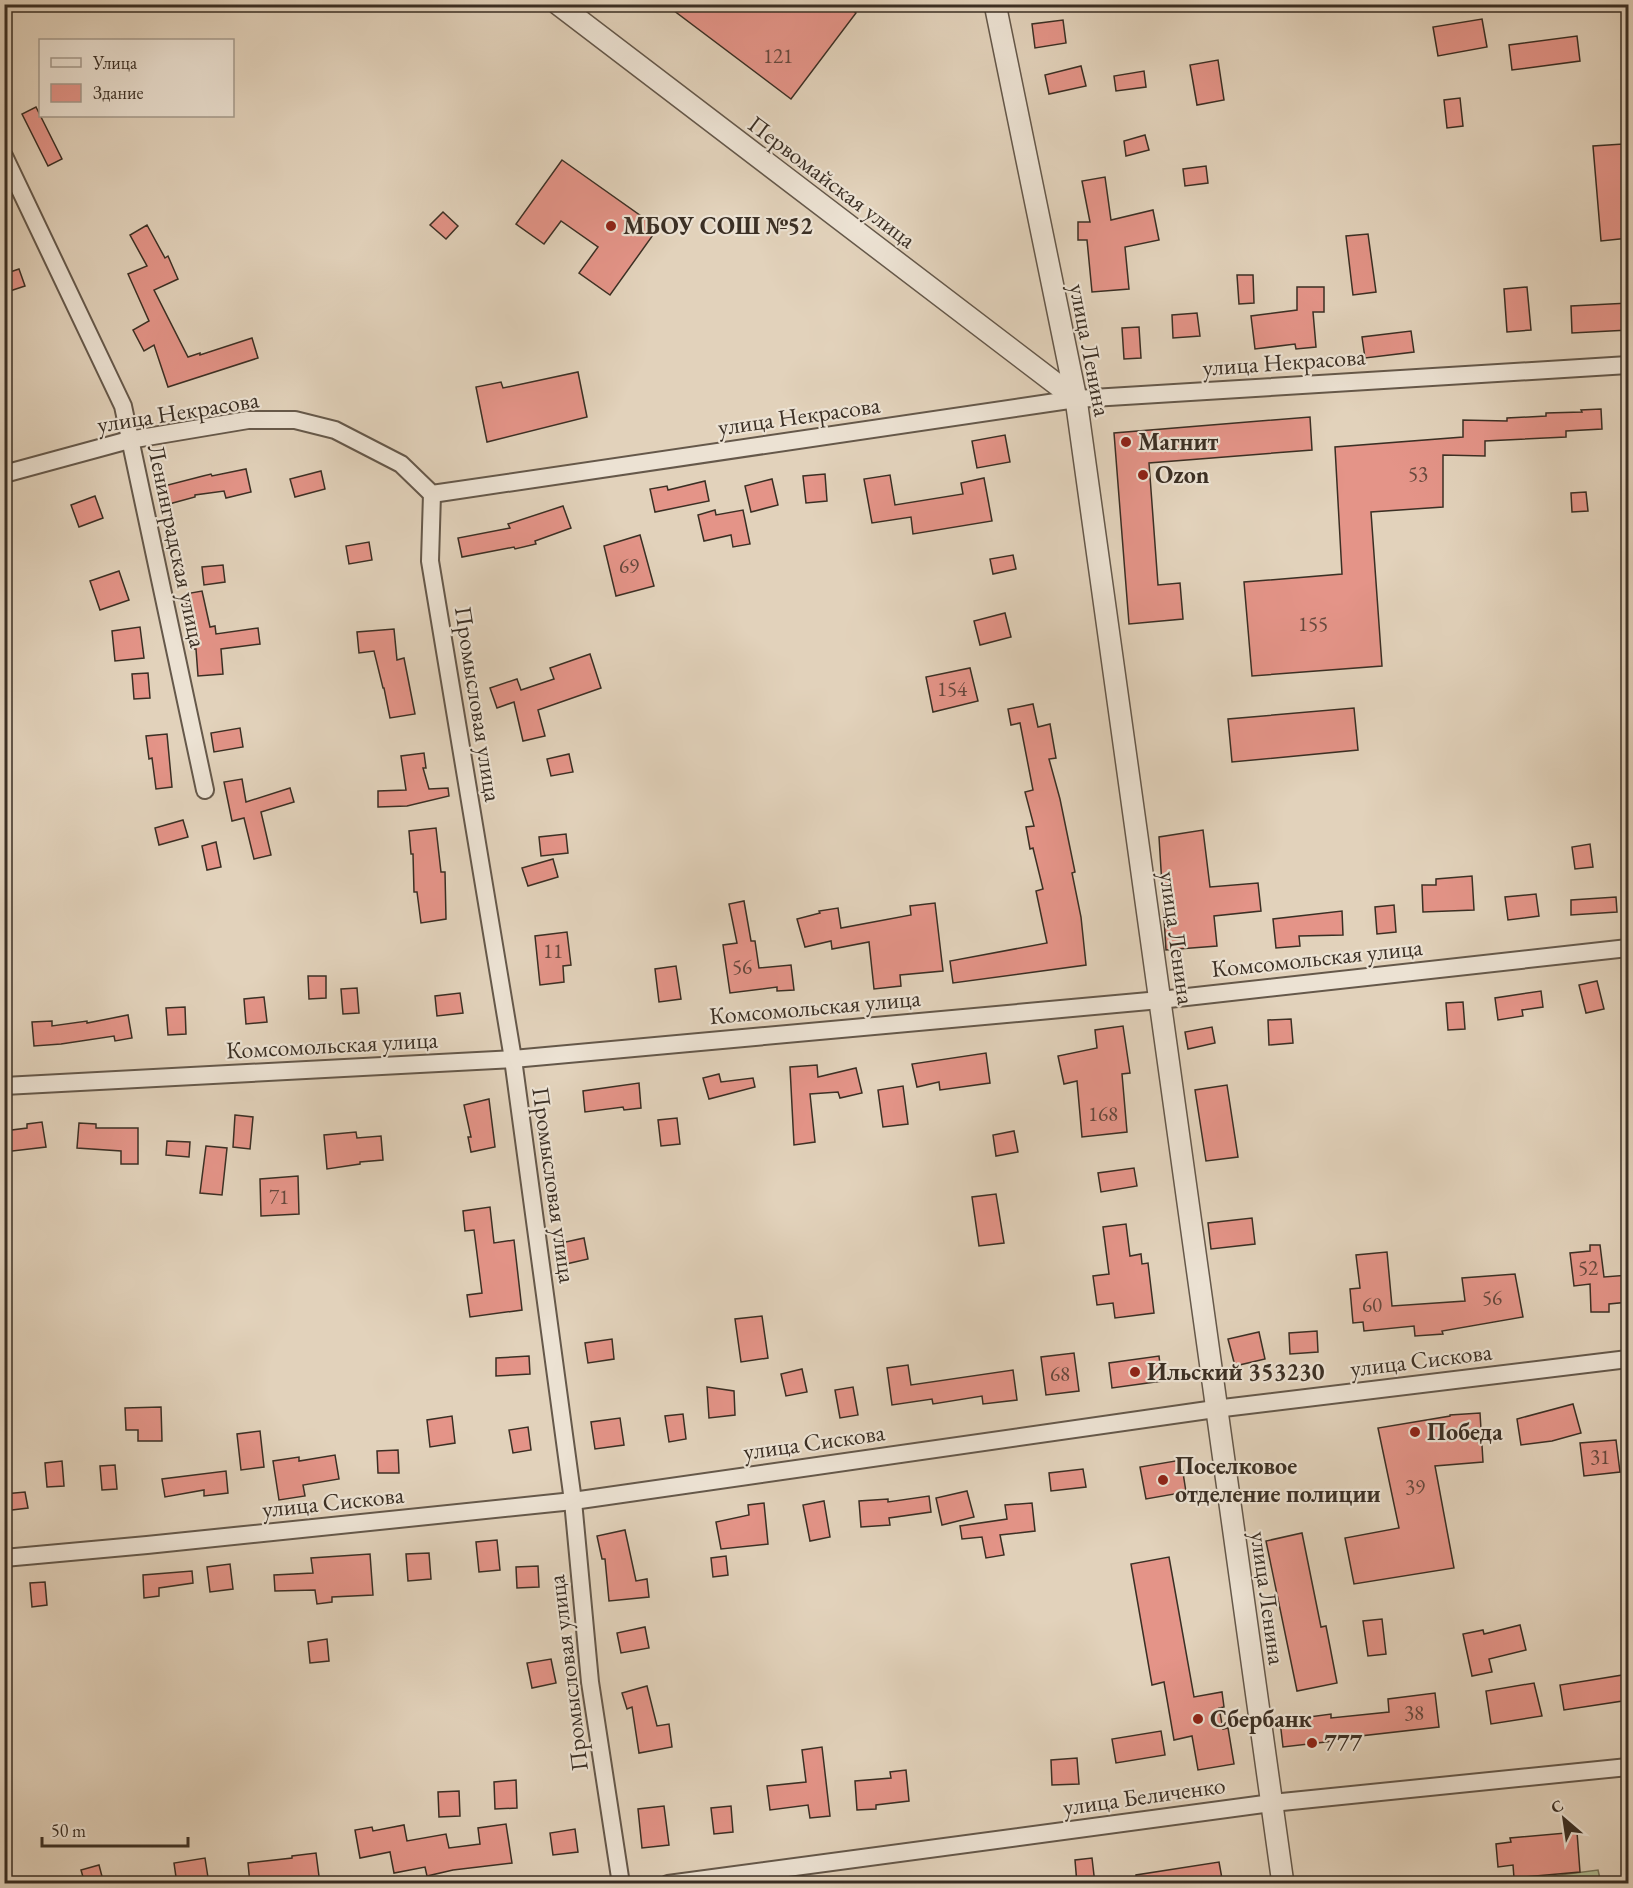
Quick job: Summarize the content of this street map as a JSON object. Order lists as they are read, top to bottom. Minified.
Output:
{"streets":{"street":["Первомайская улица","улица Ленина","улица Некрасова","Ленинградская улица","Промысловая улица","Комсомольская улица","улица Сискова","улица Беличенко"]},"crossings":[["Первомайская улица","улица Ленина"],["Первомайская улица","улица Некрасова"],["улица Ленина","улица Некрасова"],["улица Ленина","Комсомольская улица"],["улица Ленина","улица Сискова"],["улица Ленина","улица Беличенко"],["улица Некрасова","Ленинградская улица"],["улица Некрасова","Промысловая улица"],["Промысловая улица","Комсомольская улица"],["Промысловая улица","улица Сискова"]],"places":["МБОУ СОШ №52","Магнит","Ozon","Ильский 353230","Победа","Поселковое отделение полиции","Сбербанк","777"],"house_numbers":["121","53","69","155","154","11","56","168","71","52","56","60","68","31","39","38"],"legend":["Улица","Здание"],"scale_bar":"50 m","north":"top left"}
